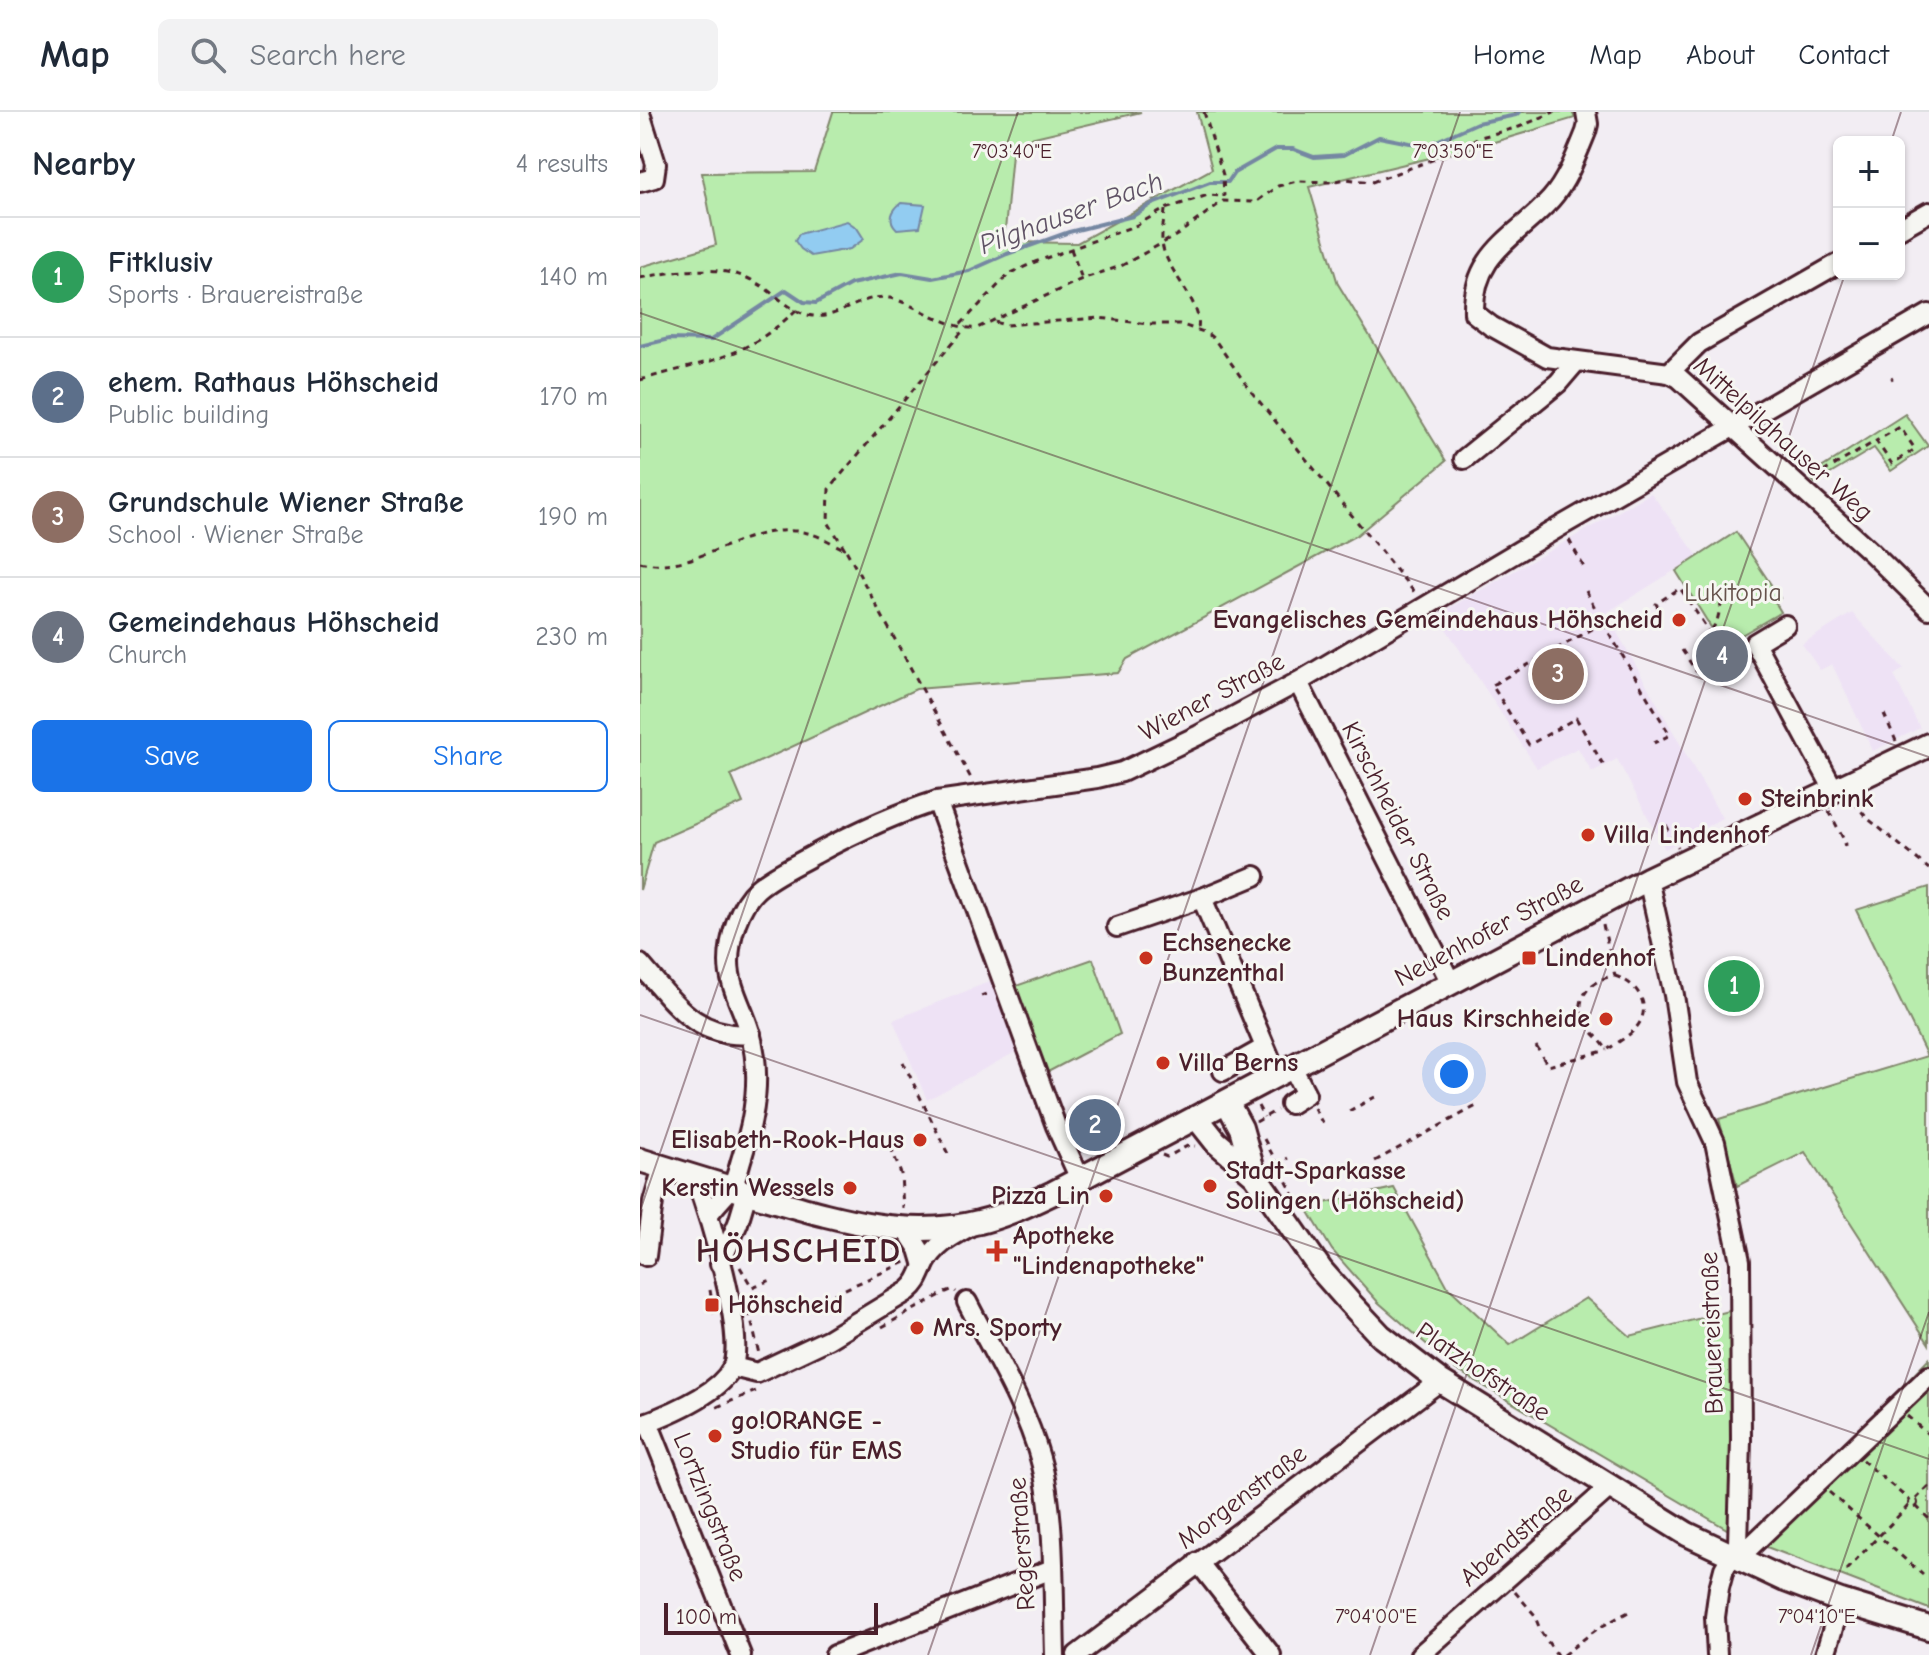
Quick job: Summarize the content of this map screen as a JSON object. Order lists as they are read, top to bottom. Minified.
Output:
{"streets":{"main road":["Neuenhofer Straße","Platzhofstraße"],"street":["Mittelpilghauser Weg","Wiener Straße","Kirschheider Straße","Brauereistraße","Morgenstraße","Lortzingstraße","Abendstraße","Regerstraße"]},"crossings":[["Mittelpilghauser Weg","Wiener Straße"],["Wiener Straße","Kirschheider Straße"],["Wiener Straße","Neuenhofer Straße"],["Kirschheider Straße","Neuenhofer Straße"],["Neuenhofer Straße","Brauereistraße"],["Neuenhofer Straße","Platzhofstraße"],["Brauereistraße","Platzhofstraße"],["Platzhofstraße","Morgenstraße"],["Platzhofstraße","Abendstraße"]],"districts":["HÖHSCHEID"],"water":["Pilghauser Bach"],"parks":["Lukitopia"],"places":{"other":["Evangelisches Gemeindehaus Höhscheid","Steinbrink","Villa Lindenhof","Echsenecke Bunzenthal","Haus Kirschheide","Villa Berns","Elisabeth-Rook-Haus","Stadt-Sparkasse Solingen (Höhscheid)","Kerstin Wessels","Pizza Lin","Mrs. Sporty","go!ORANGE - Studio für EMS"],"transit":["Lindenhof","Höhscheid"],"health":["Apotheke \"Lindenapotheke\""]},"scale_bar":"100 m","page":{"header":"Map","search":"Search here","nav":["Home","Map","About","Contact"],"heading":["Nearby","4 results"],"map_buttons":["+","−"],"list":[{"mark":"1","name":"Fitklusiv","note":"Sports · Brauereistraße","value":"140 m"},{"mark":"2","name":"ehem. Rathaus Höhscheid","note":"Public building","value":"170 m"},{"mark":"3","name":"Grundschule Wiener Straße","note":"School · Wiener Straße","value":"190 m"},{"mark":"4","name":"Gemeindehaus Höhscheid","note":"Church","value":"230 m"}],"pins":["4","3","1","2"],"buttons":["Save","Share"],"scale":"100 m"},"coordinates":["7°03'50\"E","7°03'40\"E","7°04'00\"E","7°04'10\"E"]}
